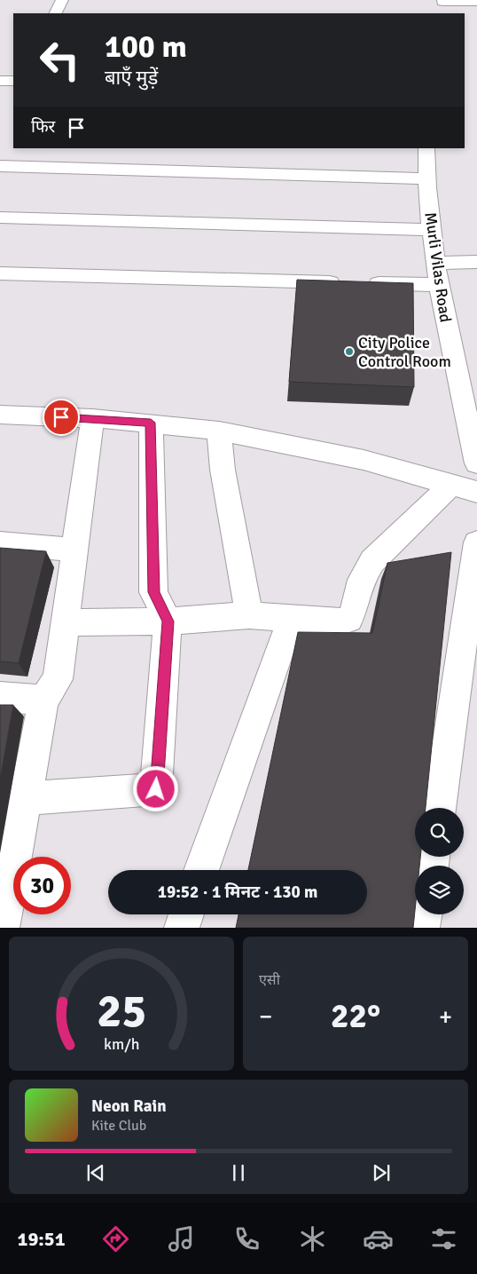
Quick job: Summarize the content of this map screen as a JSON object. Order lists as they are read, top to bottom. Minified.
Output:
{"streets":{"street":["Murli Vilas Road"]},"places":["City Police Control Room"],"page":{"turn":["100 m","बाएँ मुड़ें"],"then":"फिर","limit":"30","trip":"19:52 · 1 मिनट · 130 m","tile":"एसी","heat":["−","22°","+"],"song":["Neon Rain","Kite Club"],"tabs":"19:51","gauge":["25","km/h"]}}
